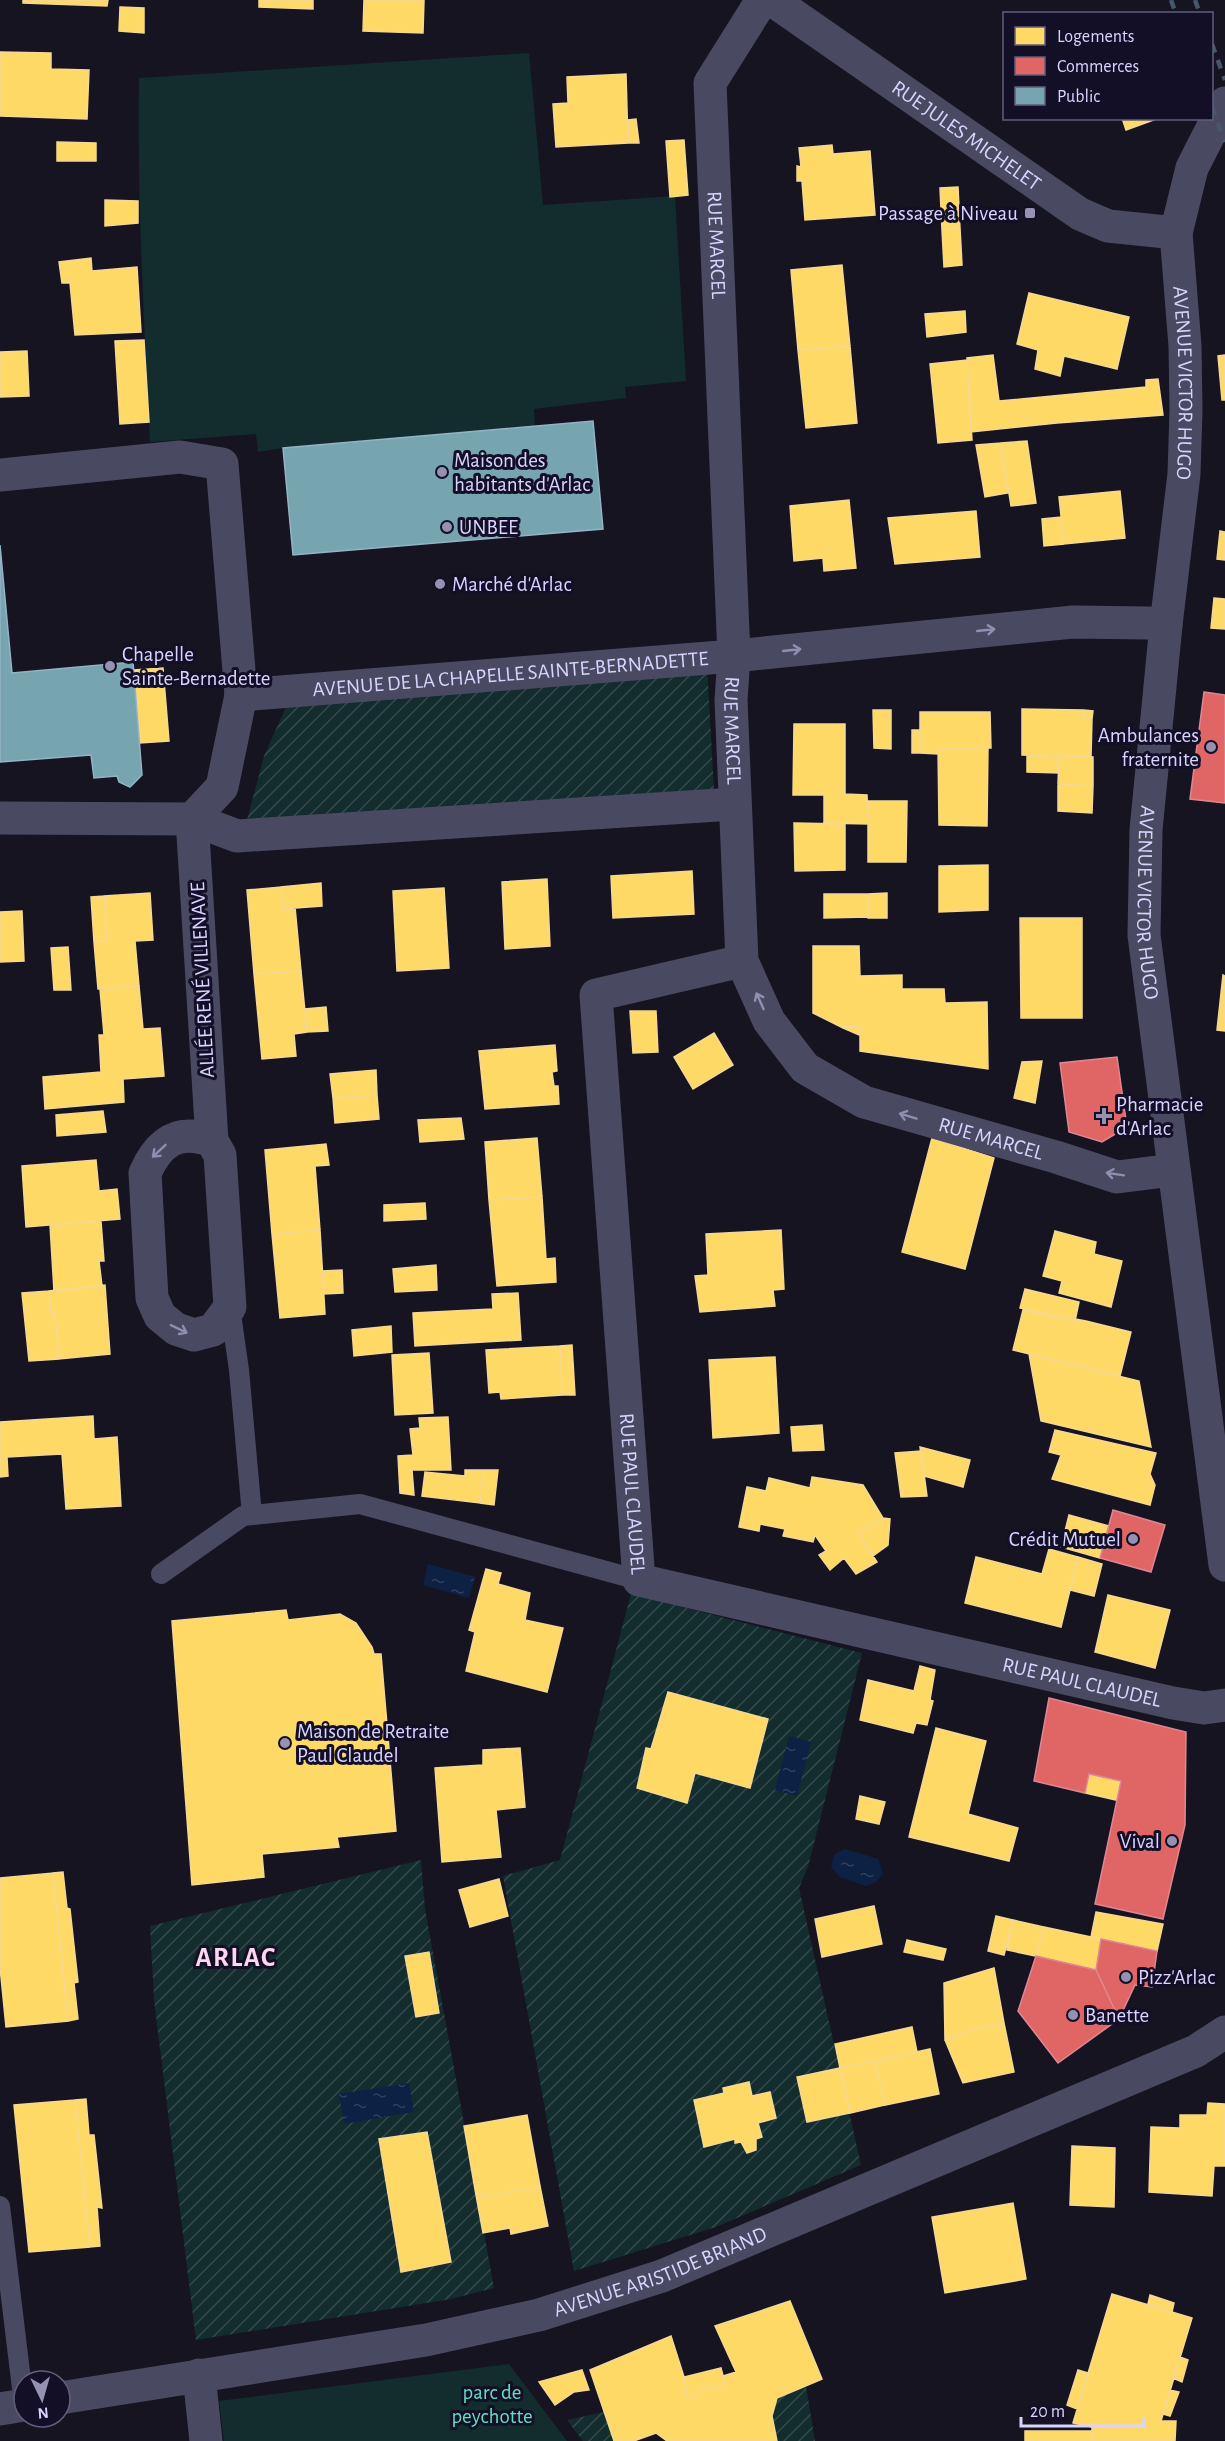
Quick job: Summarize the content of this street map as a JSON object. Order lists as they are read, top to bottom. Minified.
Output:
{"streets":{"street":["RUE JULES MICHELET","RUE MARCEL","AVENUE VICTOR HUGO","AVENUE DE LA CHAPELLE SAINTE-BERNADETTE","ALLÉE RENÉ VILLENAVE","RUE PAUL CLAUDEL","AVENUE ARISTIDE BRIAND"]},"crossings":[["RUE JULES MICHELET","AVENUE VICTOR HUGO"],["RUE MARCEL","AVENUE VICTOR HUGO"],["RUE MARCEL","AVENUE DE LA CHAPELLE SAINTE-BERNADETTE"],["RUE MARCEL","RUE PAUL CLAUDEL"],["AVENUE VICTOR HUGO","AVENUE DE LA CHAPELLE SAINTE-BERNADETTE"]],"one_way":["AVENUE DE LA CHAPELLE SAINTE-BERNADETTE"],"districts":["ARLAC"],"parks":["parc de peychotte"],"places":{"transit":["Passage à Niveau"],"other":["Maison des habitants d'Arlac","UNBEE","Marché d'Arlac","Chapelle Sainte-Bernadette","Ambulances fraternite","Crédit Mutuel","Maison de Retraite Paul Claudel","Vival","Pizz'Arlac","Banette"],"health":["Pharmacie d'Arlac"]},"legend":["Logements","Commerces","Public"],"scale_bar":"20 m","north":"bottom"}
